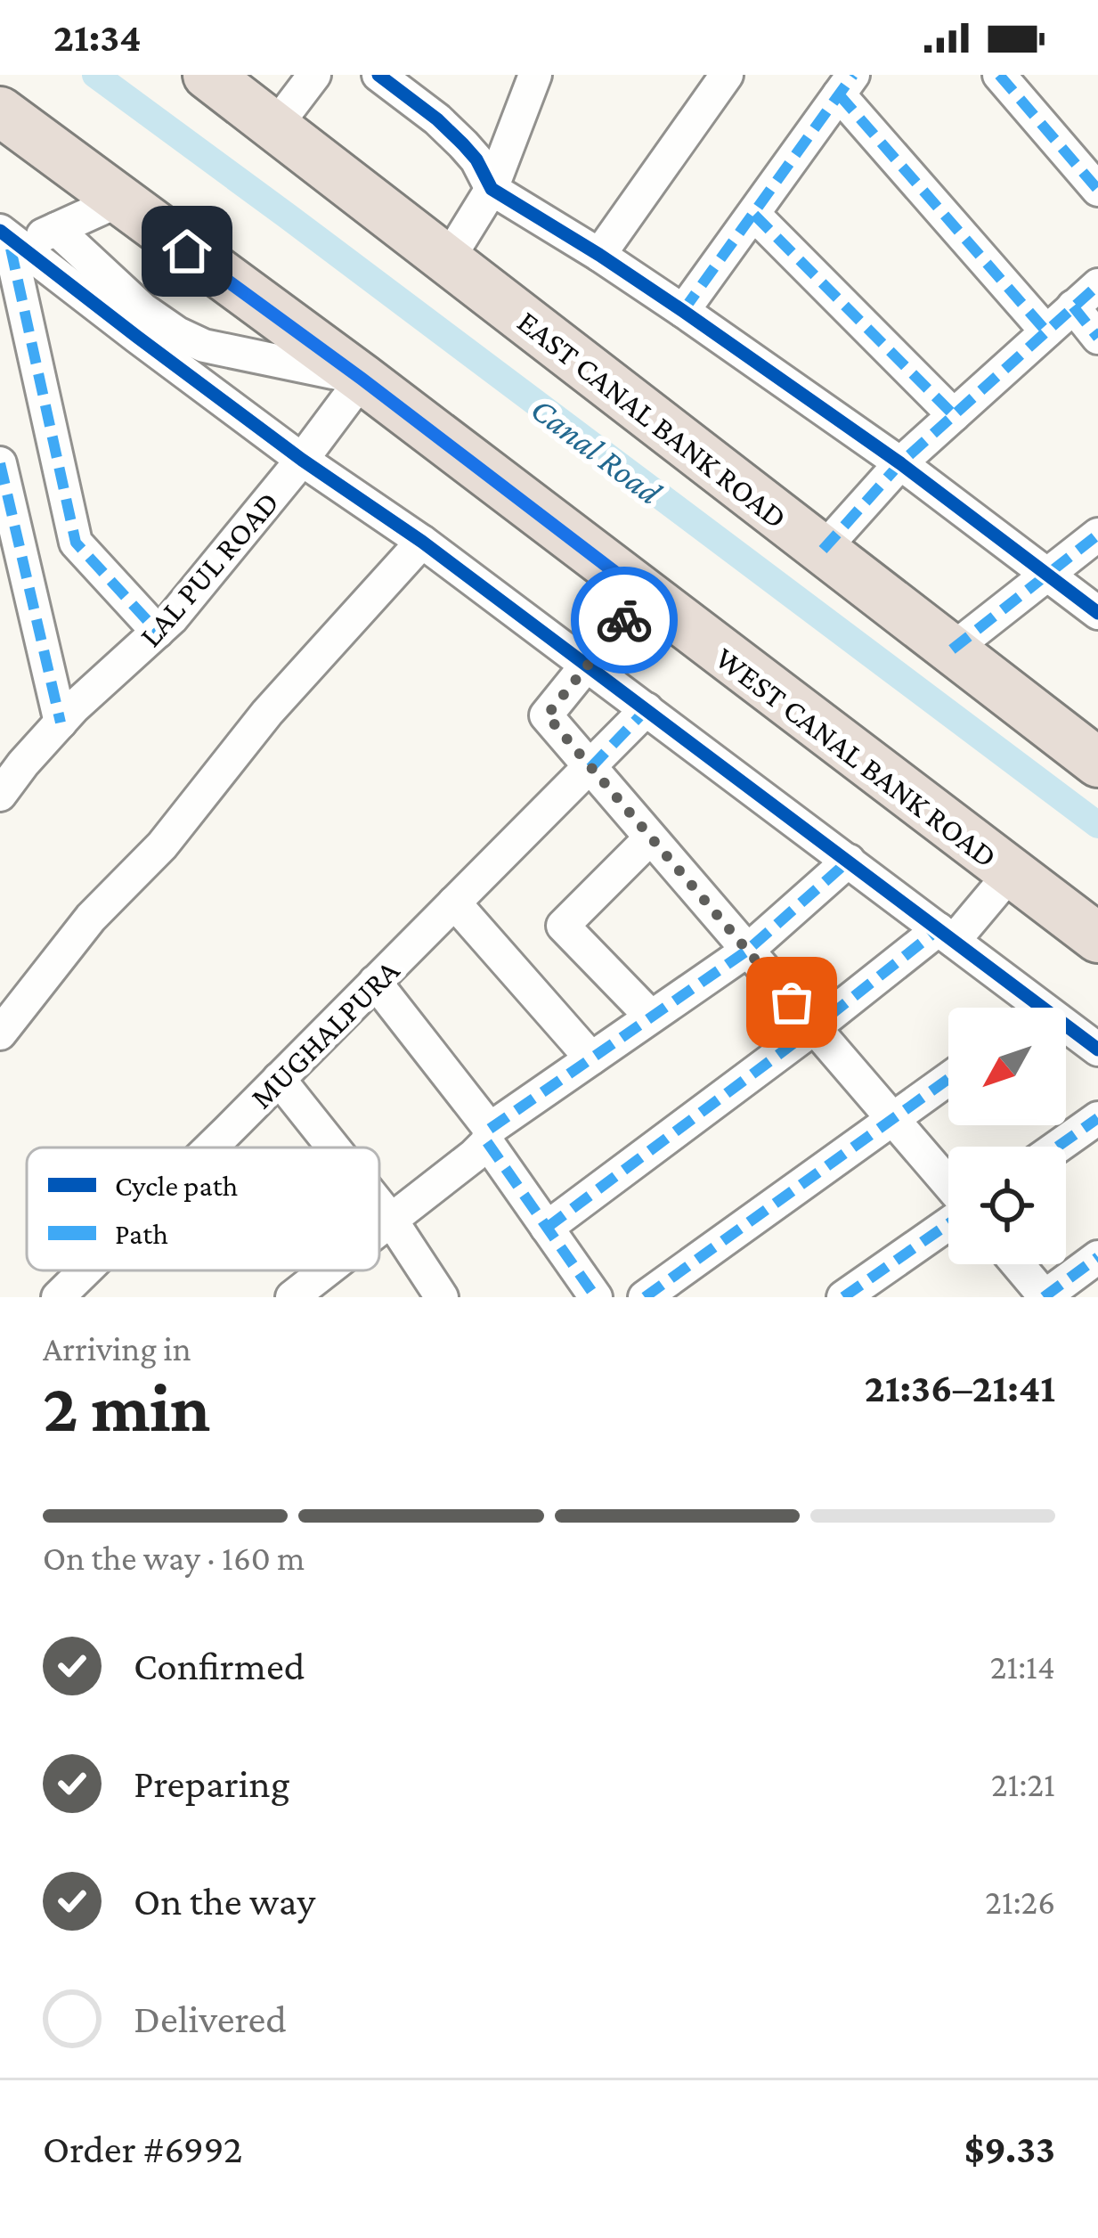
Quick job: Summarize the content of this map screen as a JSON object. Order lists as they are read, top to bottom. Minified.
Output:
{"streets":{"highway":["EAST CANAL BANK ROAD","WEST CANAL BANK ROAD"],"street":["LAL PUL ROAD","MUGHALPURA"]},"crossings":[["LAL PUL ROAD","WEST CANAL BANK ROAD"]],"water":["Canal Road"],"legend":["Cycle path","Path"],"north":"bottom left","page":{"status":"21:34","heading":["2 min","Arriving in","21:36–21:41"],"panel":["Order #6992","$9.33"],"bar":"On the way · 160 m","list":[["Confirmed","21:14"],["Preparing","21:21"],["On the way","21:26"],"Delivered"]}}
